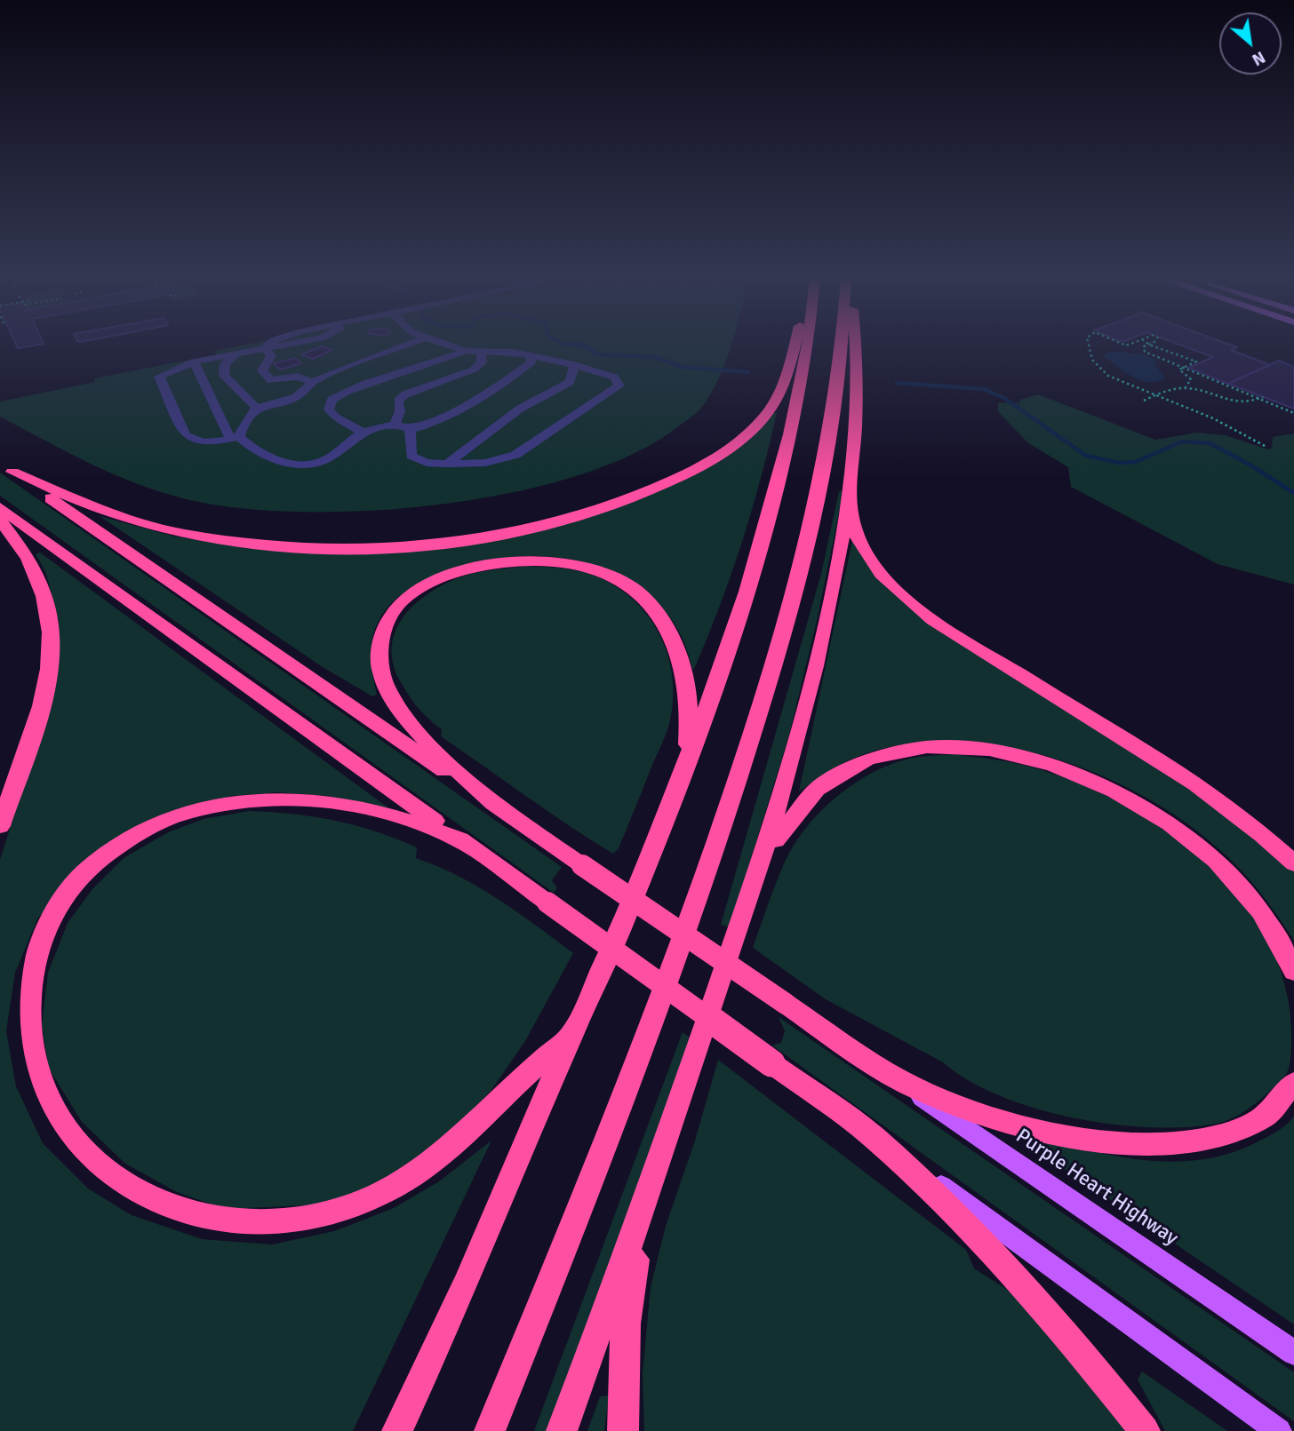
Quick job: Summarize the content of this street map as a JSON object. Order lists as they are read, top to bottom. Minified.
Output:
{"streets":{"main road":["Purple Heart Highway"]},"north":"bottom right"}
